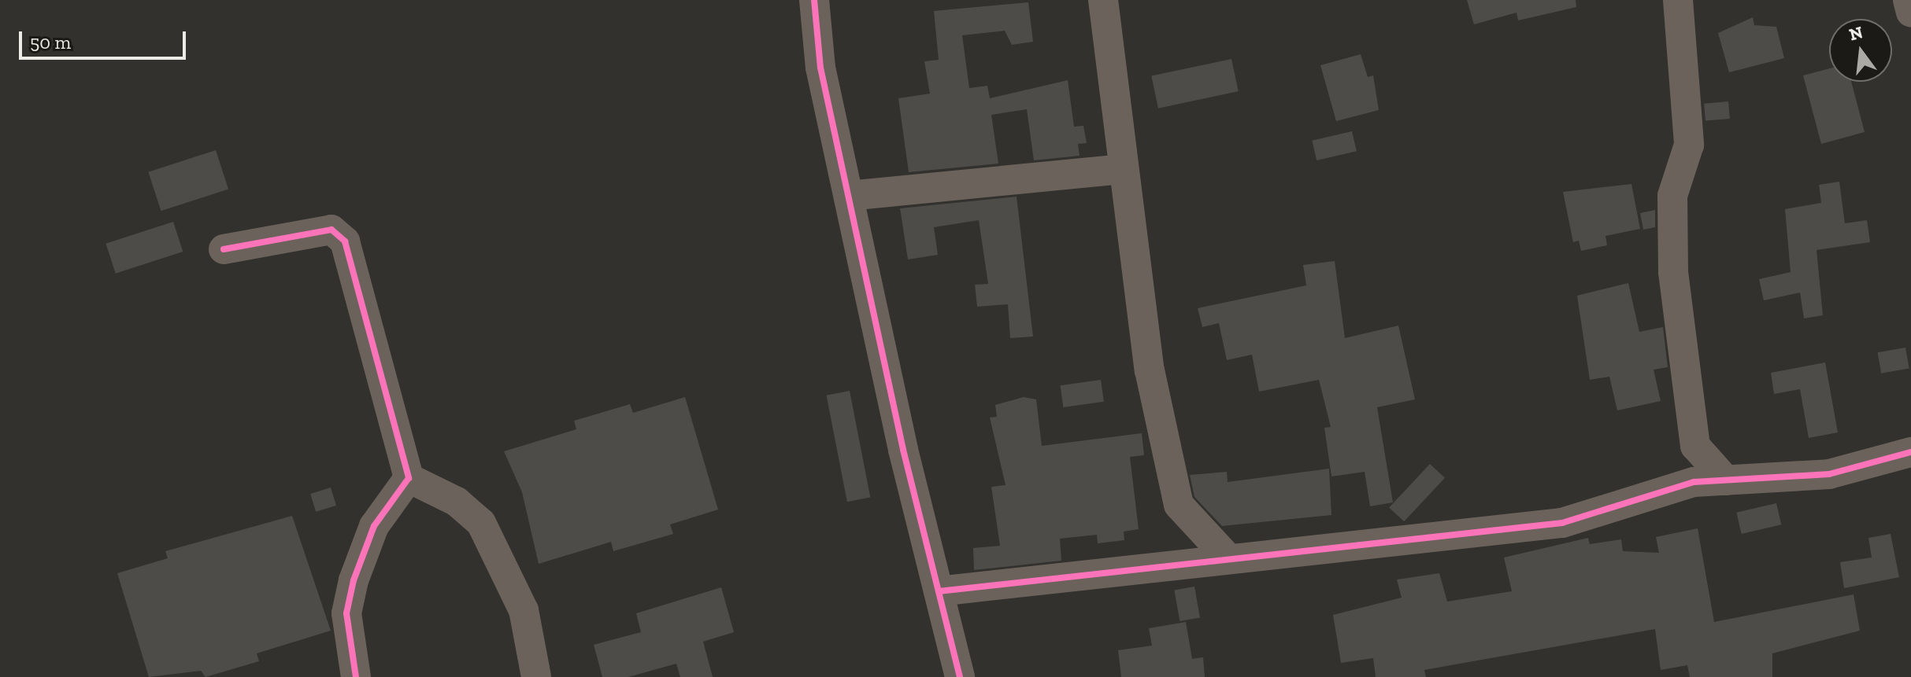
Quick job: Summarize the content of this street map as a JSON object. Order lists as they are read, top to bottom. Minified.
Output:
{"scale_bar":"50 m","north":"top"}
